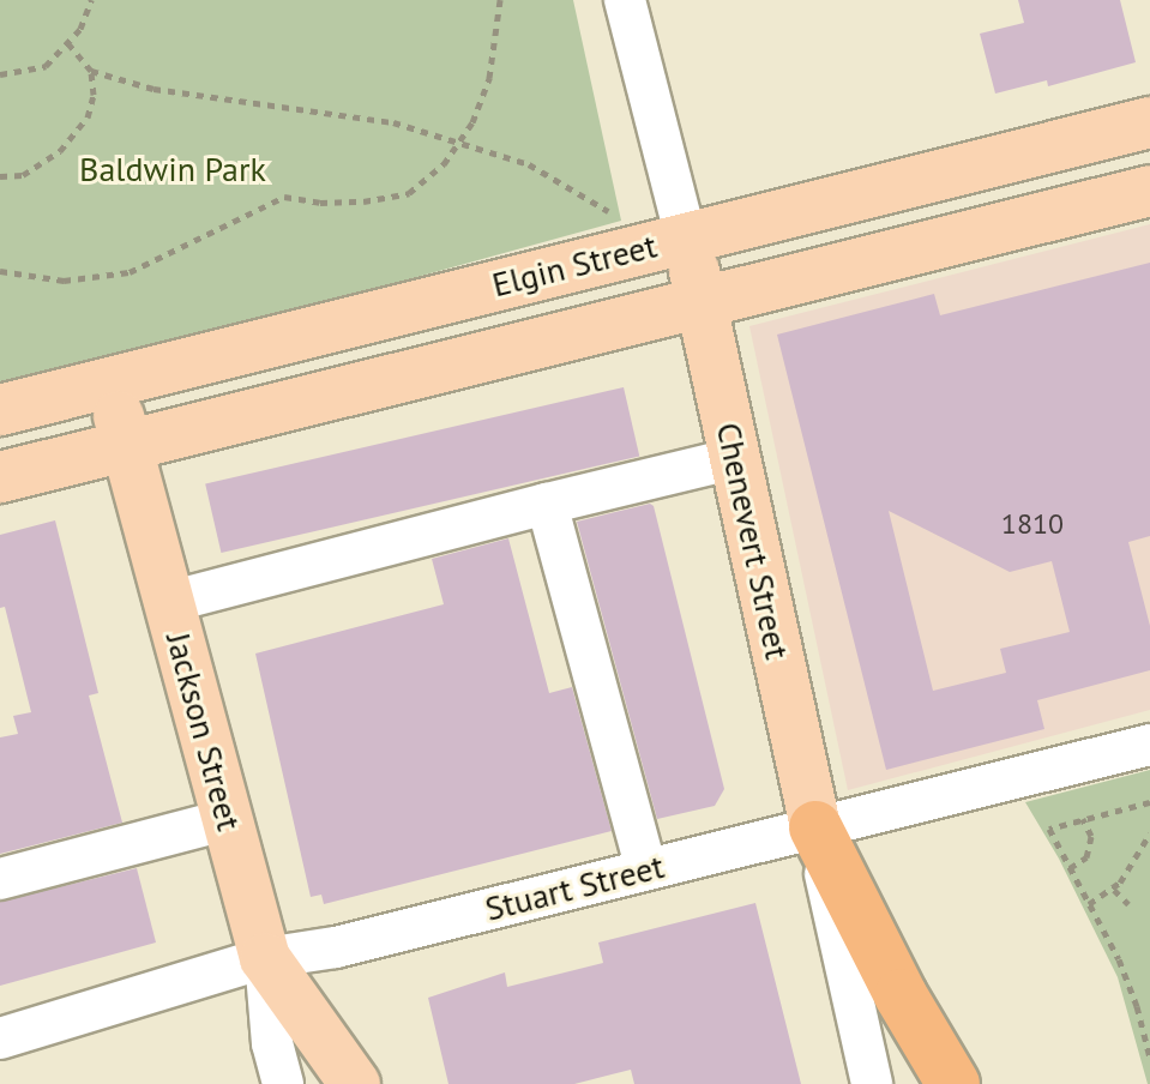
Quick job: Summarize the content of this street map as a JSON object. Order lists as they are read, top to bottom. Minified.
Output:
{"streets":{"main road":["Elgin Street","Chenevert Street","Jackson Street"],"street":["Stuart Street"]},"crossings":[["Elgin Street","Chenevert Street"],["Elgin Street","Jackson Street"],["Chenevert Street","Stuart Street"],["Jackson Street","Stuart Street"]],"parks":["Baldwin Park"],"house_numbers":["1810"]}
